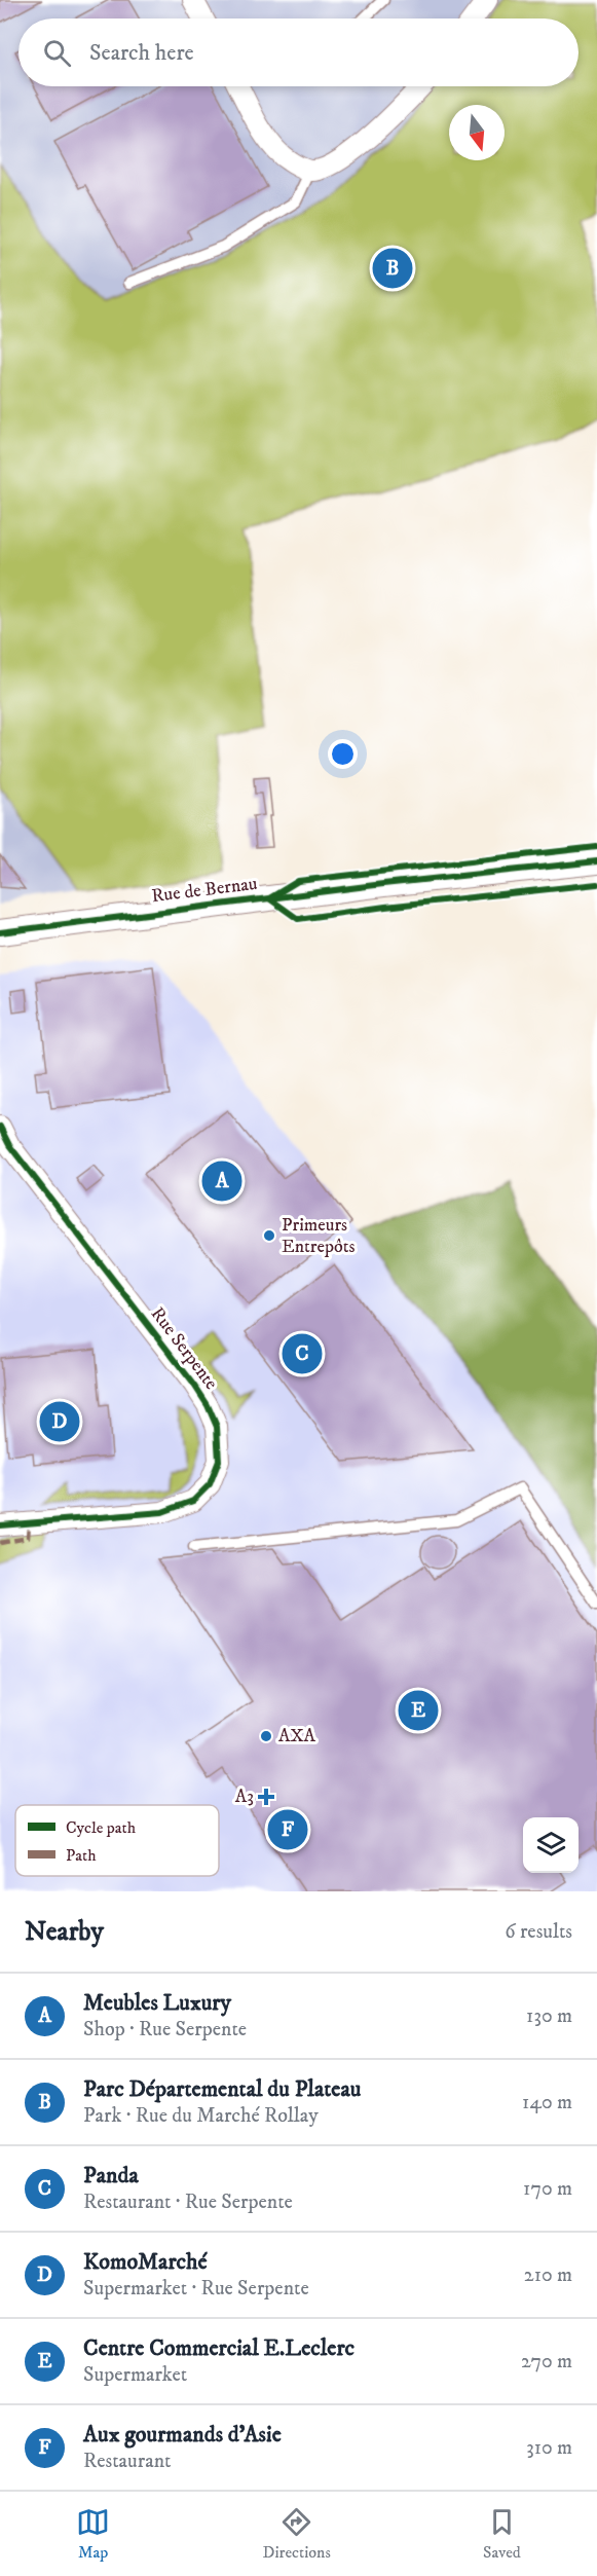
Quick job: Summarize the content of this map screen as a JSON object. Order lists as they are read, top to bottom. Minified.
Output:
{"streets":{"street":["Rue de Bernau","Rue Serpente"]},"places":{"other":["Primeurs Entrepôts","AXA"],"health":["A3"]},"legend":["Cycle path","Path"],"north":"bottom","page":{"search":"Search here","pins":["B","A","C","D","E","F"],"heading":["Nearby","6 results"],"list":[{"mark":"A","name":"Meubles Luxury","note":"Shop · Rue Serpente","value":"130 m"},{"mark":"B","name":"Parc Départemental du Plateau","note":"Park · Rue du Marché Rollay","value":"140 m"},{"mark":"C","name":"Panda","note":"Restaurant · Rue Serpente","value":"170 m"},{"mark":"D","name":"KomoMarché","note":"Supermarket · Rue Serpente","value":"210 m"},{"mark":"E","name":"Centre Commercial E.Leclerc","note":"Supermarket","value":"270 m"},{"mark":"F","name":"Aux gourmands d'Asie","note":"Restaurant","value":"310 m"}],"nav":["Map","Directions","Saved"]}}
